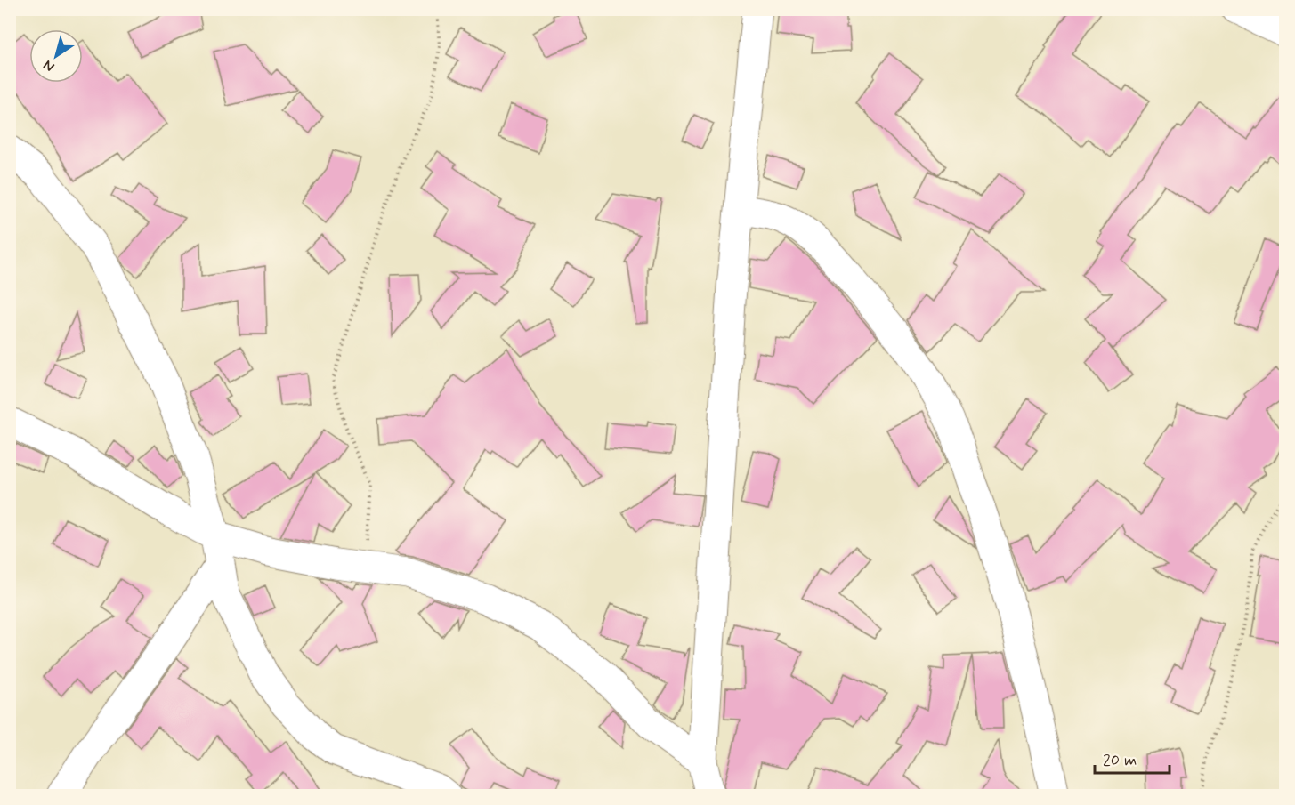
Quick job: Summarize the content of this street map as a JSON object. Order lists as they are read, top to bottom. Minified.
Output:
{"scale_bar":"20 m","north":"bottom left"}
